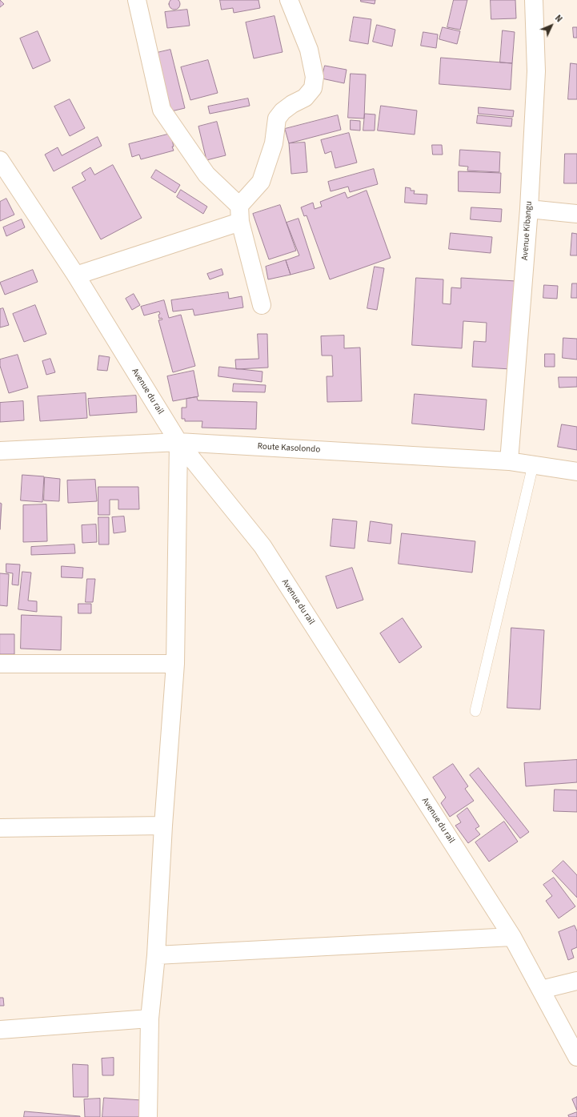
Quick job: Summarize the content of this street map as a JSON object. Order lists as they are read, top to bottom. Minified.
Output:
{"streets":{"street":["Avenue Kibangu","Avenue du rail","Route Kasolondo"]},"crossings":[["Avenue Kibangu","Route Kasolondo"],["Avenue du rail","Route Kasolondo"]],"north":"top right"}
